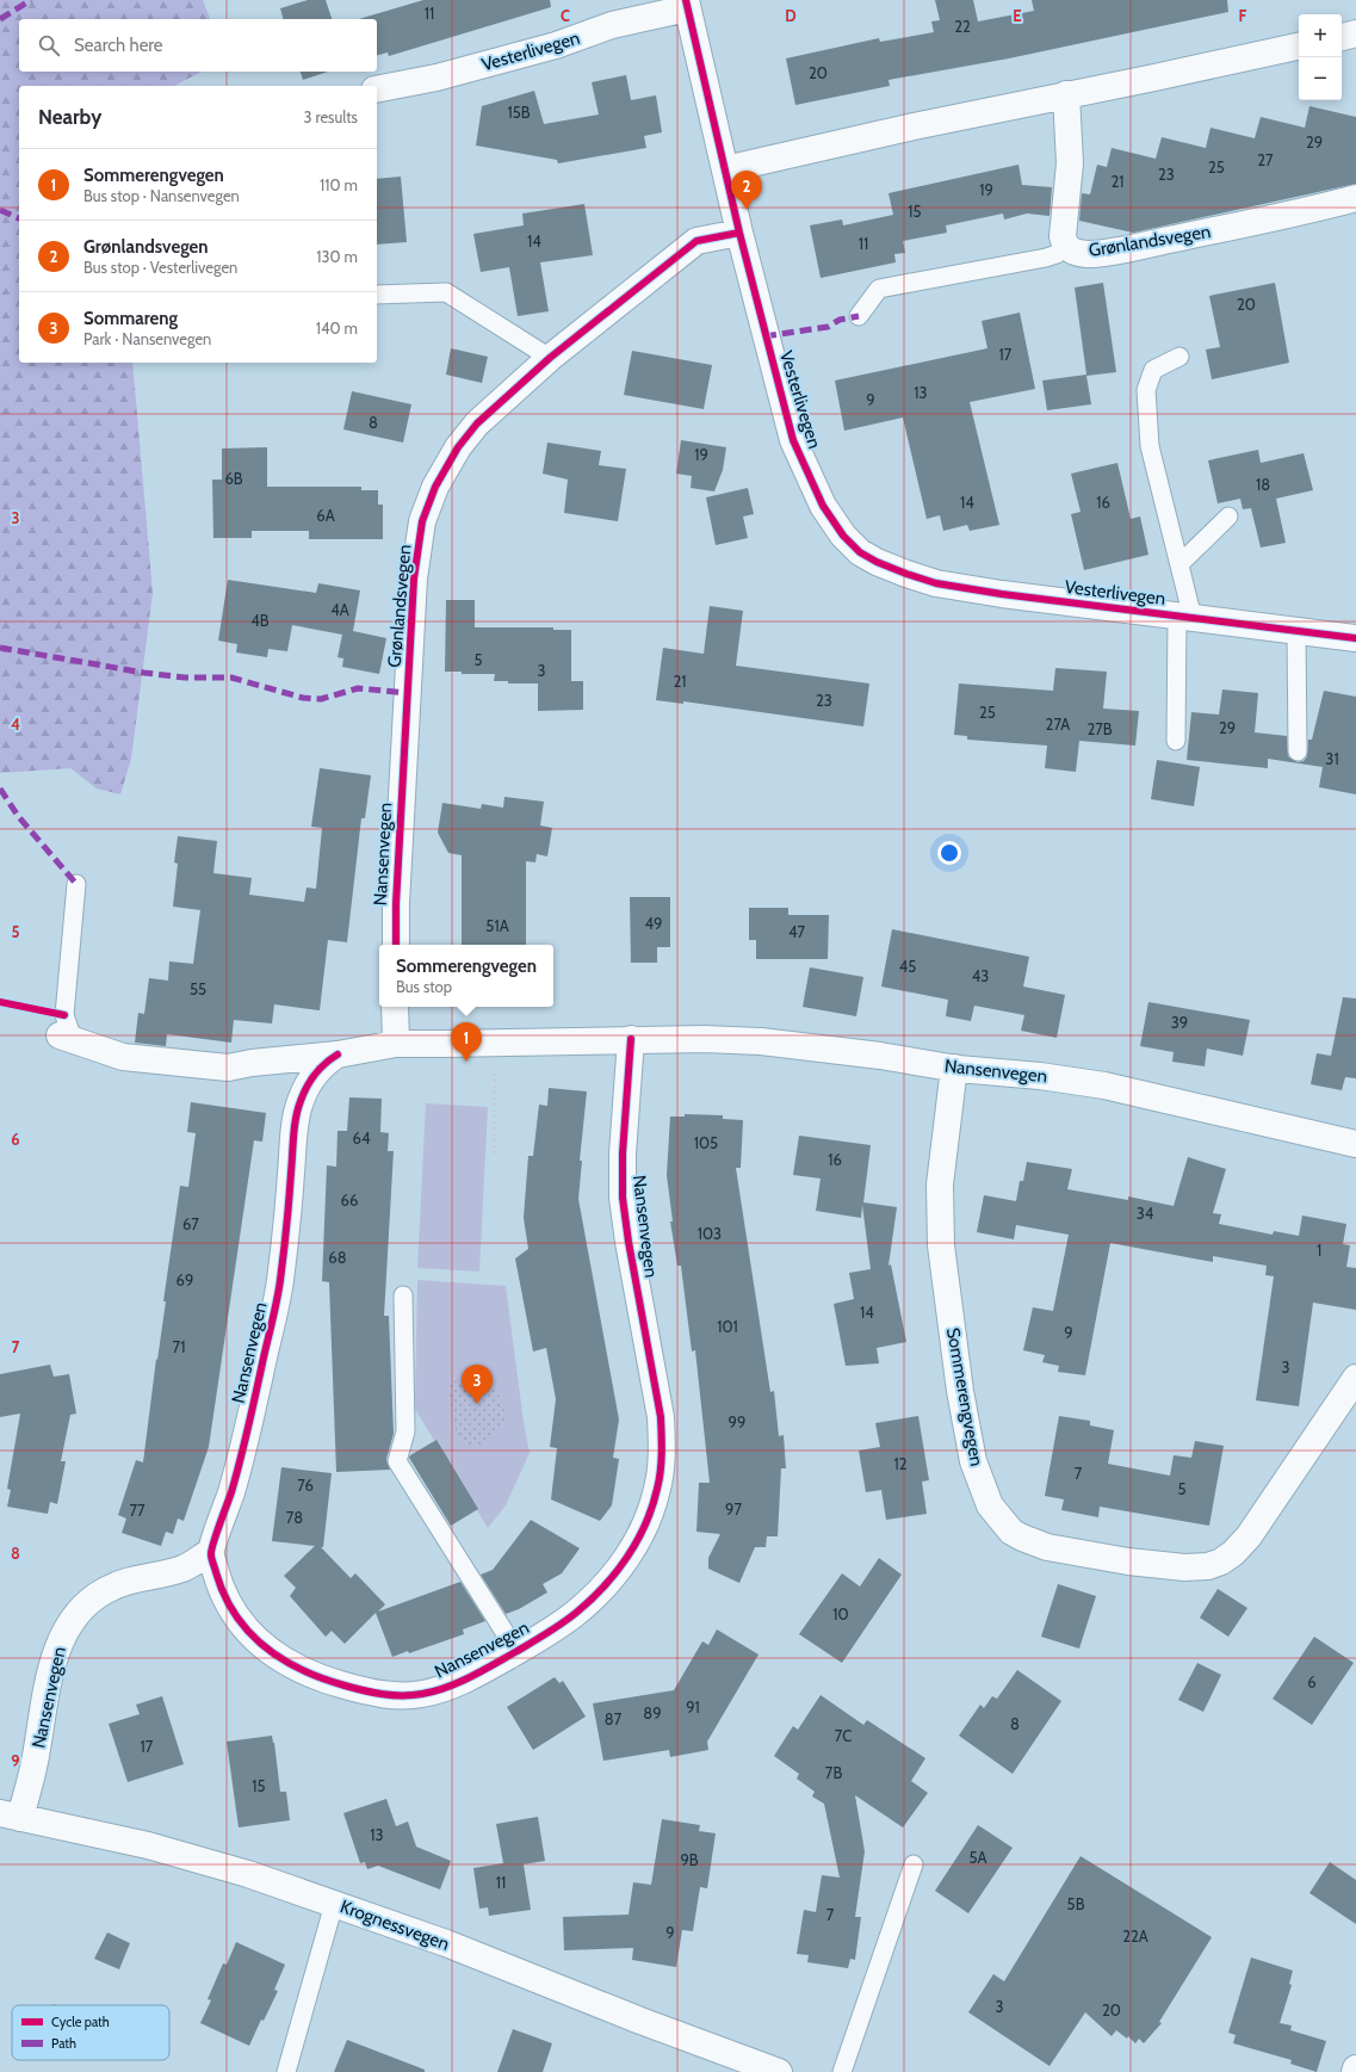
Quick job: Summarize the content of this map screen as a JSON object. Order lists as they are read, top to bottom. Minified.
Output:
{"streets":{"street":["Vesterlivegen","Grønlandsvegen","Nansenvegen","Sommerengvegen","Krognessvegen"]},"crossings":[["Vesterlivegen","Grønlandsvegen"],["Grønlandsvegen","Nansenvegen"],["Nansenvegen","Sommerengvegen"],["Nansenvegen","Krognessvegen"]],"house_numbers":["11","22","20","15B","29","27","25","23","21","19","15","14","11","20","17","13","9","8","19","6B","18","14","16","6A","4A","4B","5","3","21","23","25","27A","29","27B","31","49","51A","47","45","43","55","39","64","105","16","66","34","67","103","1","68","69","14","101","9","71","3","99","12","7","76","5","97","77","78","10","6","91","89","87","8","7C","17","7B","15","13","5A","9B","11","5B","7","9","22A","3","20"],"legend":["Cycle path","Path"],"page":{"map_buttons":["+","−"],"search":"Search here","heading":["Nearby","3 results"],"list":[{"mark":"1","name":"Sommerengvegen","note":"Bus stop · Nansenvegen","value":"110 m"},{"mark":"2","name":"Grønlandsvegen","note":"Bus stop · Vesterlivegen","value":"130 m"},{"mark":"3","name":"Sommareng","note":"Park · Nansenvegen","value":"140 m"}],"pins":["2","1","3"],"popup":["Sommerengvegen","Bus stop"]},"grid":{"columns":["C","D","E","F"],"rows":["3","4","5","6","7","8","9"]}}
